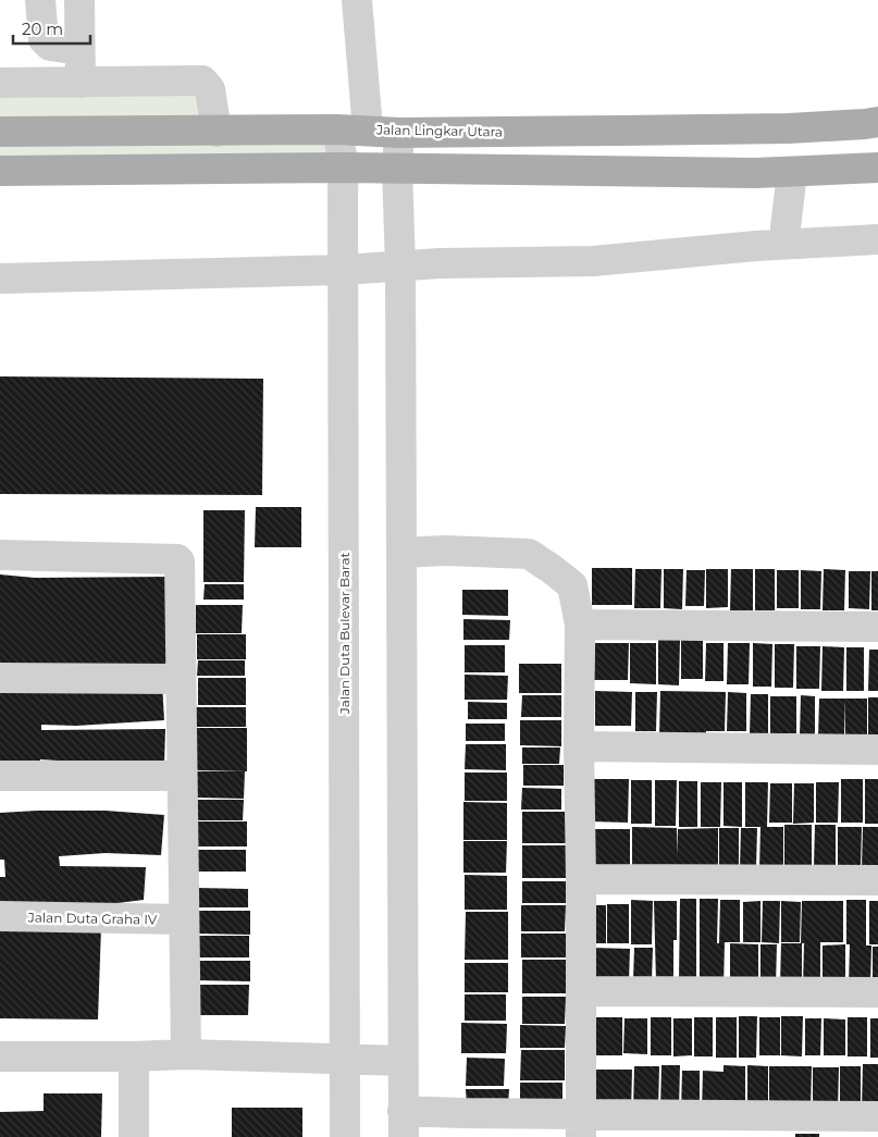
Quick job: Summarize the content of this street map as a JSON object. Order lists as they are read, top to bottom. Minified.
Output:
{"streets":{"main road":["Jalan Lingkar Utara"],"street":["Jalan Duta Bulevar Barat","Jalan Duta Graha IV"]},"crossings":[["Jalan Lingkar Utara","Jalan Duta Bulevar Barat"]],"scale_bar":"20 m"}
